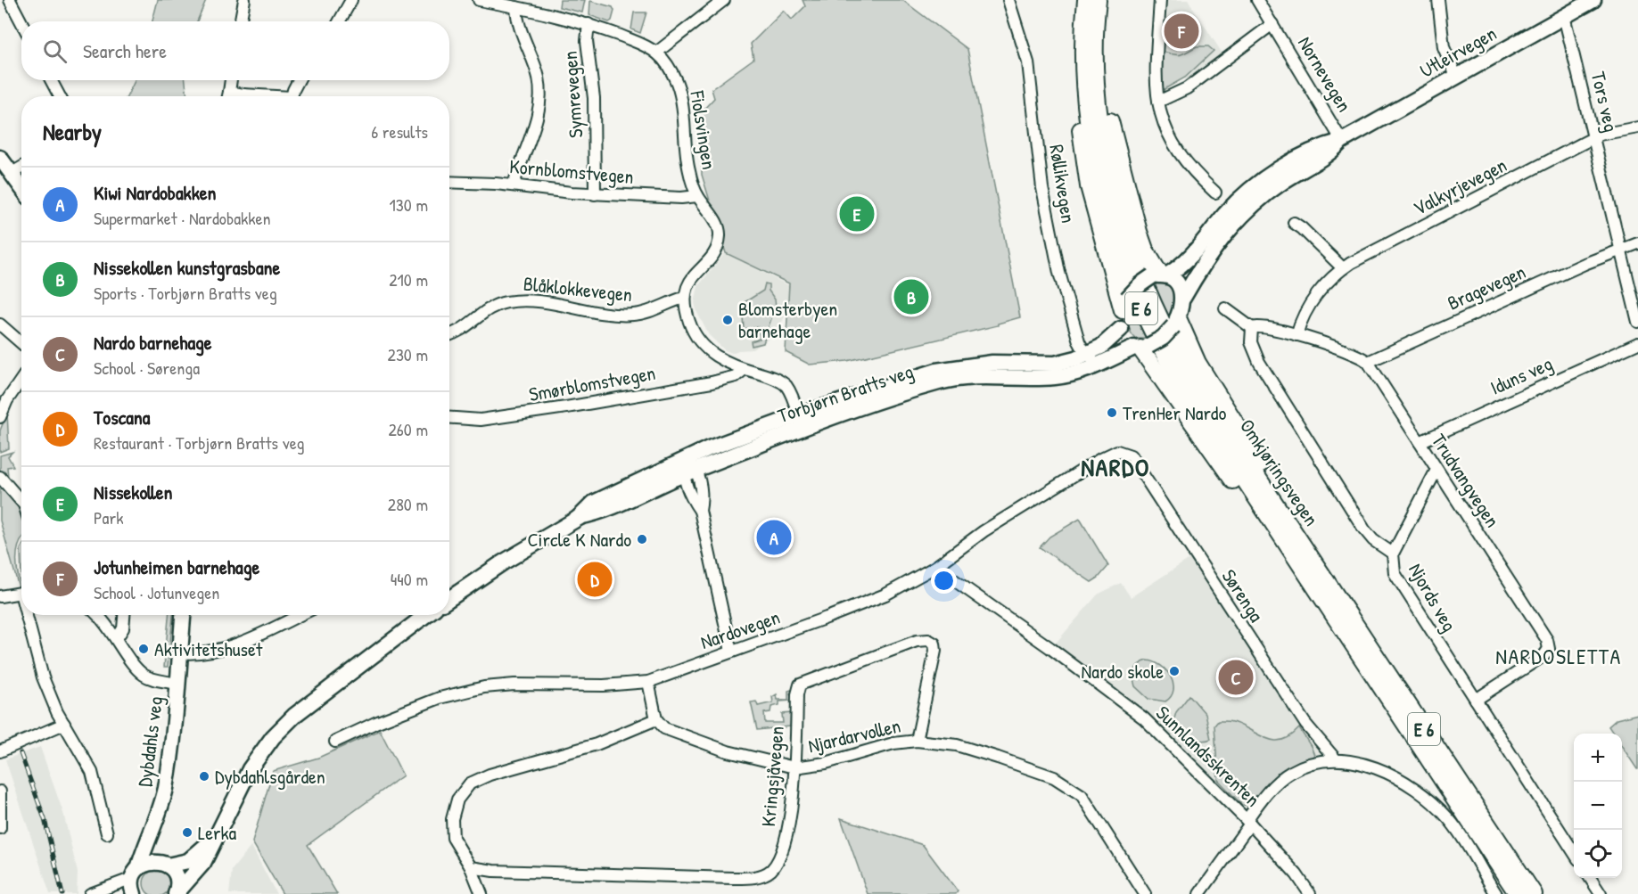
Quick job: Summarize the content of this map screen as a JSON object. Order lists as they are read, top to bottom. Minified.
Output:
{"streets":{"highway":["E 6","Omkjøringsvegen"],"main road":["Utleirvegen","Torbjørn Bratts veg","Dybdahls veg"],"street":["Nornevegen","Symrevegen","Tors veg","Fiolsvingen","Kornblomstvegen","Røllikvegen","Valkyrjevegen","Bragevegen","Blåklokkevegen","Iduns veg","Smørblomstvegen","Trudvangvegen","Sørenga","Njords veg","Nardovegen","Njardarvollen","Sunnlandsskrenten","Kringsjåvegen"]},"crossings":[["Utleirvegen","Nornevegen"],["Utleirvegen","Tors veg"],["Utleirvegen","E 6"],["Utleirvegen","Torbjørn Bratts veg"],["Symrevegen","Kornblomstvegen"],["Tors veg","Valkyrjevegen"],["Tors veg","Bragevegen"],["Fiolsvingen","Kornblomstvegen"],["Fiolsvingen","Blåklokkevegen"],["Røllikvegen","Torbjørn Bratts veg"],["Bragevegen","Trudvangvegen"],["E 6","Torbjørn Bratts veg"],["E 6","Omkjøringsvegen"],["Iduns veg","Trudvangvegen"],["Trudvangvegen","Njords veg"],["Sørenga","Nardovegen"],["Nardovegen","Sunnlandsskrenten"],["Njardarvollen","Kringsjåvegen"]],"districts":["NARDO","NARDOSLETTA"],"places":["Blomsterbyen barnehage","TrenHer Nardo","Circle K Nardo","Aktivitetshuset","Nardo skole","Dybdahlsgården","Lerka"],"page":{"pins":["F","E","B","A","D","C"],"search":"Search here","heading":["Nearby","6 results"],"list":[{"mark":"A","name":"Kiwi Nardobakken","note":"Supermarket · Nardobakken","value":"130 m"},{"mark":"B","name":"Nissekollen kunstgrasbane","note":"Sports · Torbjørn Bratts veg","value":"210 m"},{"mark":"C","name":"Nardo barnehage","note":"School · Sørenga","value":"230 m"},{"mark":"D","name":"Toscana","note":"Restaurant · Torbjørn Bratts veg","value":"260 m"},{"mark":"E","name":"Nissekollen","note":"Park","value":"280 m"},{"mark":"F","name":"Jotunheimen barnehage","note":"School · Jotunvegen","value":"440 m"}],"map_buttons":["+","−"]}}
